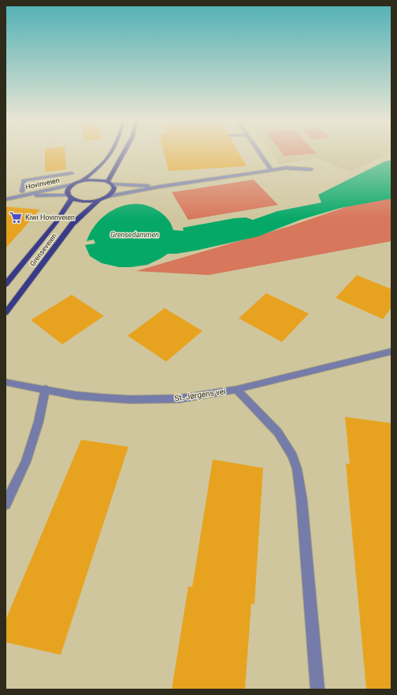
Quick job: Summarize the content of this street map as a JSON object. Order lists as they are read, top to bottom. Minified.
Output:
{"streets":{"main road":["Grenseveien"],"street":["Hovinveien","St. Jørgens vei"]},"crossings":[["Hovinveien","Grenseveien"]],"water":["Grensedammen"],"places":{"supermarket":["Kiwi Hovinveien"]}}
